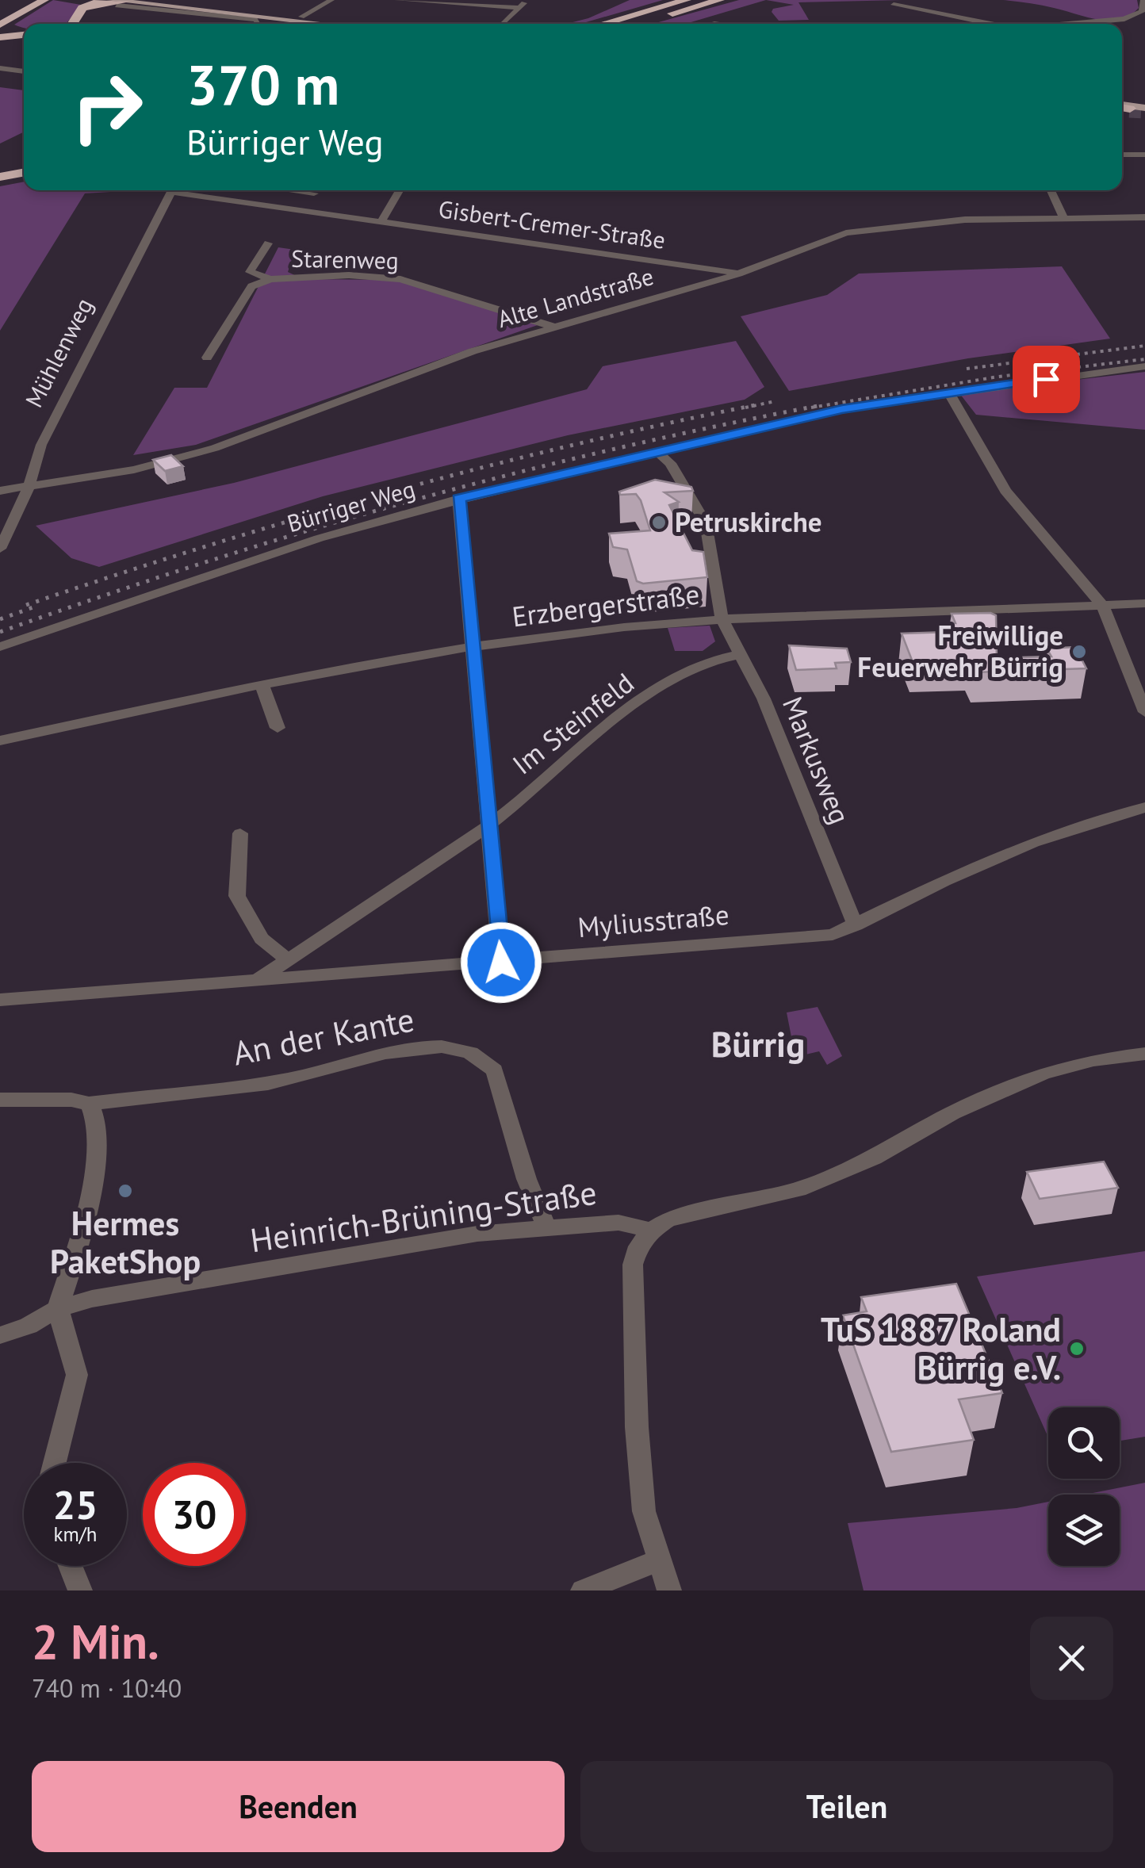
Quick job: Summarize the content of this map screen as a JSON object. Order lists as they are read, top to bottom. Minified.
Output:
{"streets":{"street":["Gisbert-Cremer-Straße","Starenweg","Alte Landstraße","Mühlenweg","Bürriger Weg","Erzbergerstraße","Im Steinfeld","Markusweg","Myliusstraße","An der Kante","Heinrich-Brüning-Straße"]},"crossings":[["Gisbert-Cremer-Straße","Alte Landstraße"],["Starenweg","Alte Landstraße"],["Alte Landstraße","Mühlenweg"],["Bürriger Weg","Markusweg"],["Erzbergerstraße","Markusweg"],["Im Steinfeld","Markusweg"],["Im Steinfeld","Myliusstraße"],["Markusweg","Myliusstraße"],["An der Kante","Heinrich-Brüning-Straße"]],"districts":["Bürrig"],"places":["Petruskirche","Freiwillige Feuerwehr Bürrig","Hermes PaketShop","TuS 1887 Roland Bürrig e.V."],"page":{"turn":["370 m","Bürriger Weg"],"speed":"25 km/h","limit":"30","heading":["2 Min.","740 m · 10:40"],"buttons":["Beenden","Teilen"]}}
